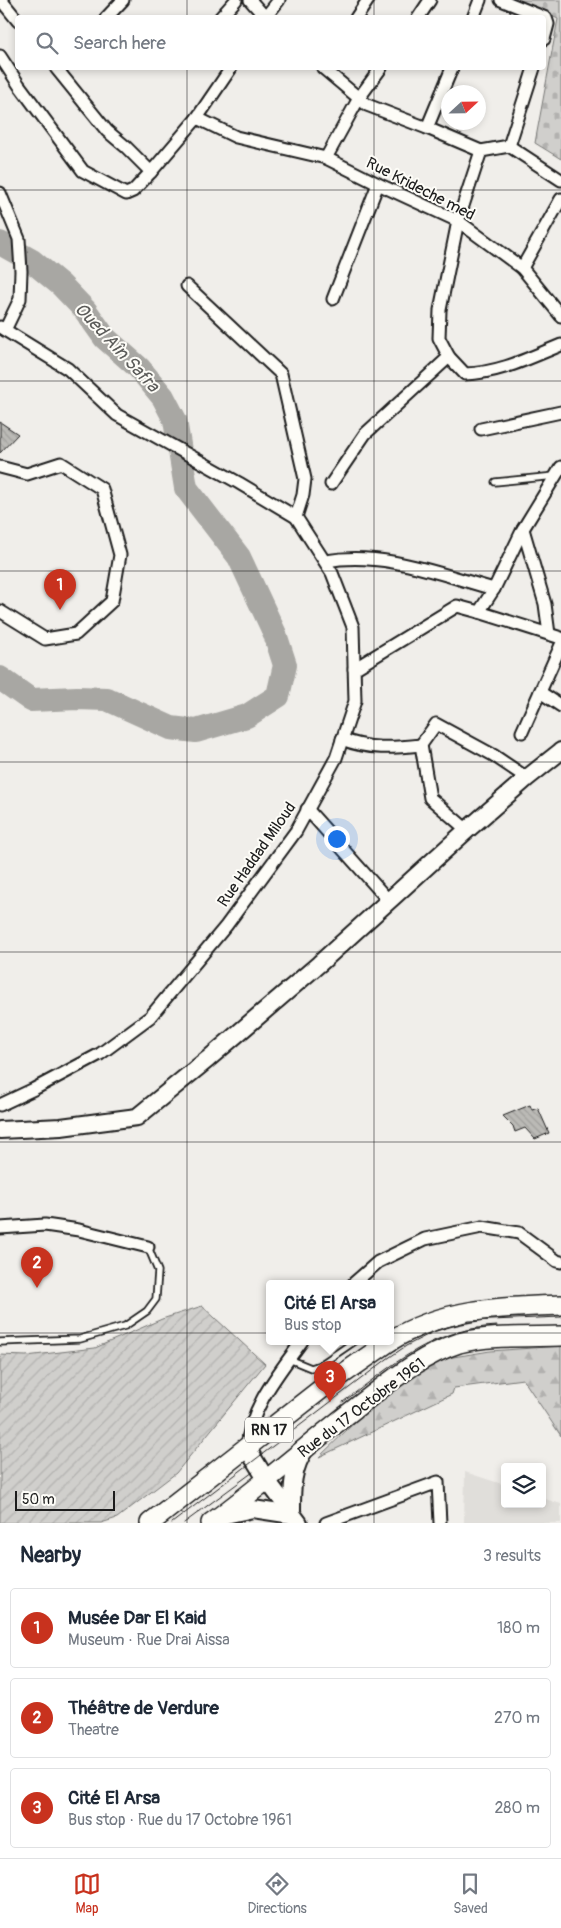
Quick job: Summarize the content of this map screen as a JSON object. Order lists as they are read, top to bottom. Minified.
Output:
{"streets":{"main road":["Rue du 17 Octobre 1961","RN 17"],"street":["Rue Krideche med","Rue Haddad Miloud"]},"water":["Oued Aîn Safra"],"scale_bar":"50 m","north":"right","page":{"search":"Search here","pins":["1","2","3"],"popup":["Cité El Arsa","Bus stop"],"scale":"50 m","heading":["Nearby","3 results"],"list":[{"mark":"1","name":"Musée Dar El Kaid","note":"Museum · Rue Drai Aissa","value":"180 m"},{"mark":"2","name":"Théâtre de Verdure","note":"Theatre","value":"270 m"},{"mark":"3","name":"Cité El Arsa","note":"Bus stop · Rue du 17 Octobre 1961","value":"280 m"}],"nav":["Map","Directions","Saved"]}}
